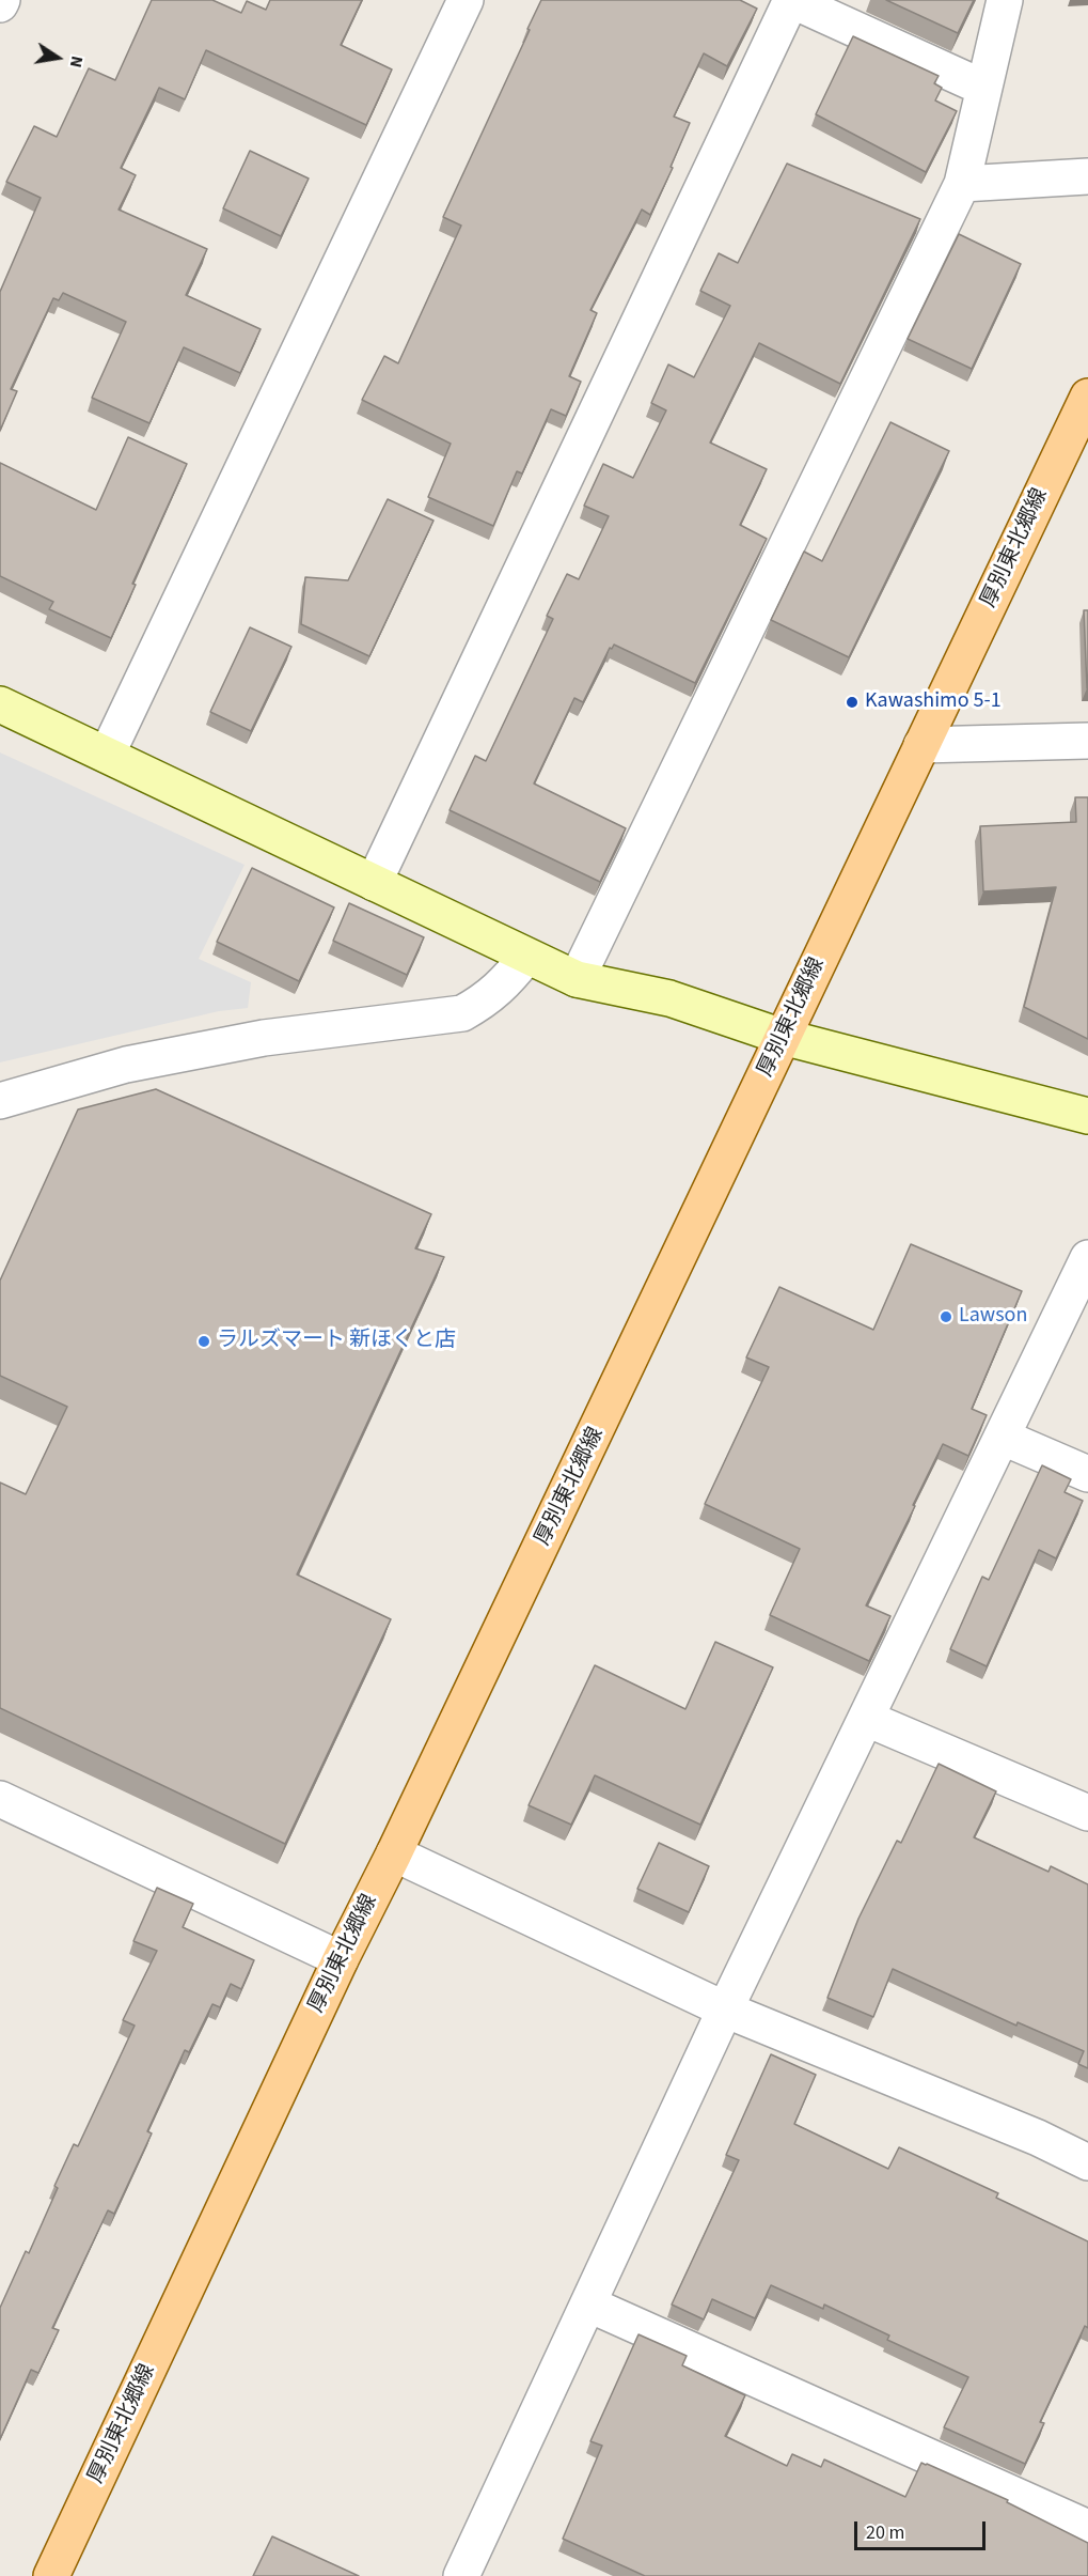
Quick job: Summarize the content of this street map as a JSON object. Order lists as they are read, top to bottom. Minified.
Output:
{"streets":{"main road":["厚別東北郷線"]},"places":["Kawashimo 5-1","Lawson","ラルズマート 新ほくと店"],"scale_bar":"20 m","north":"right"}
